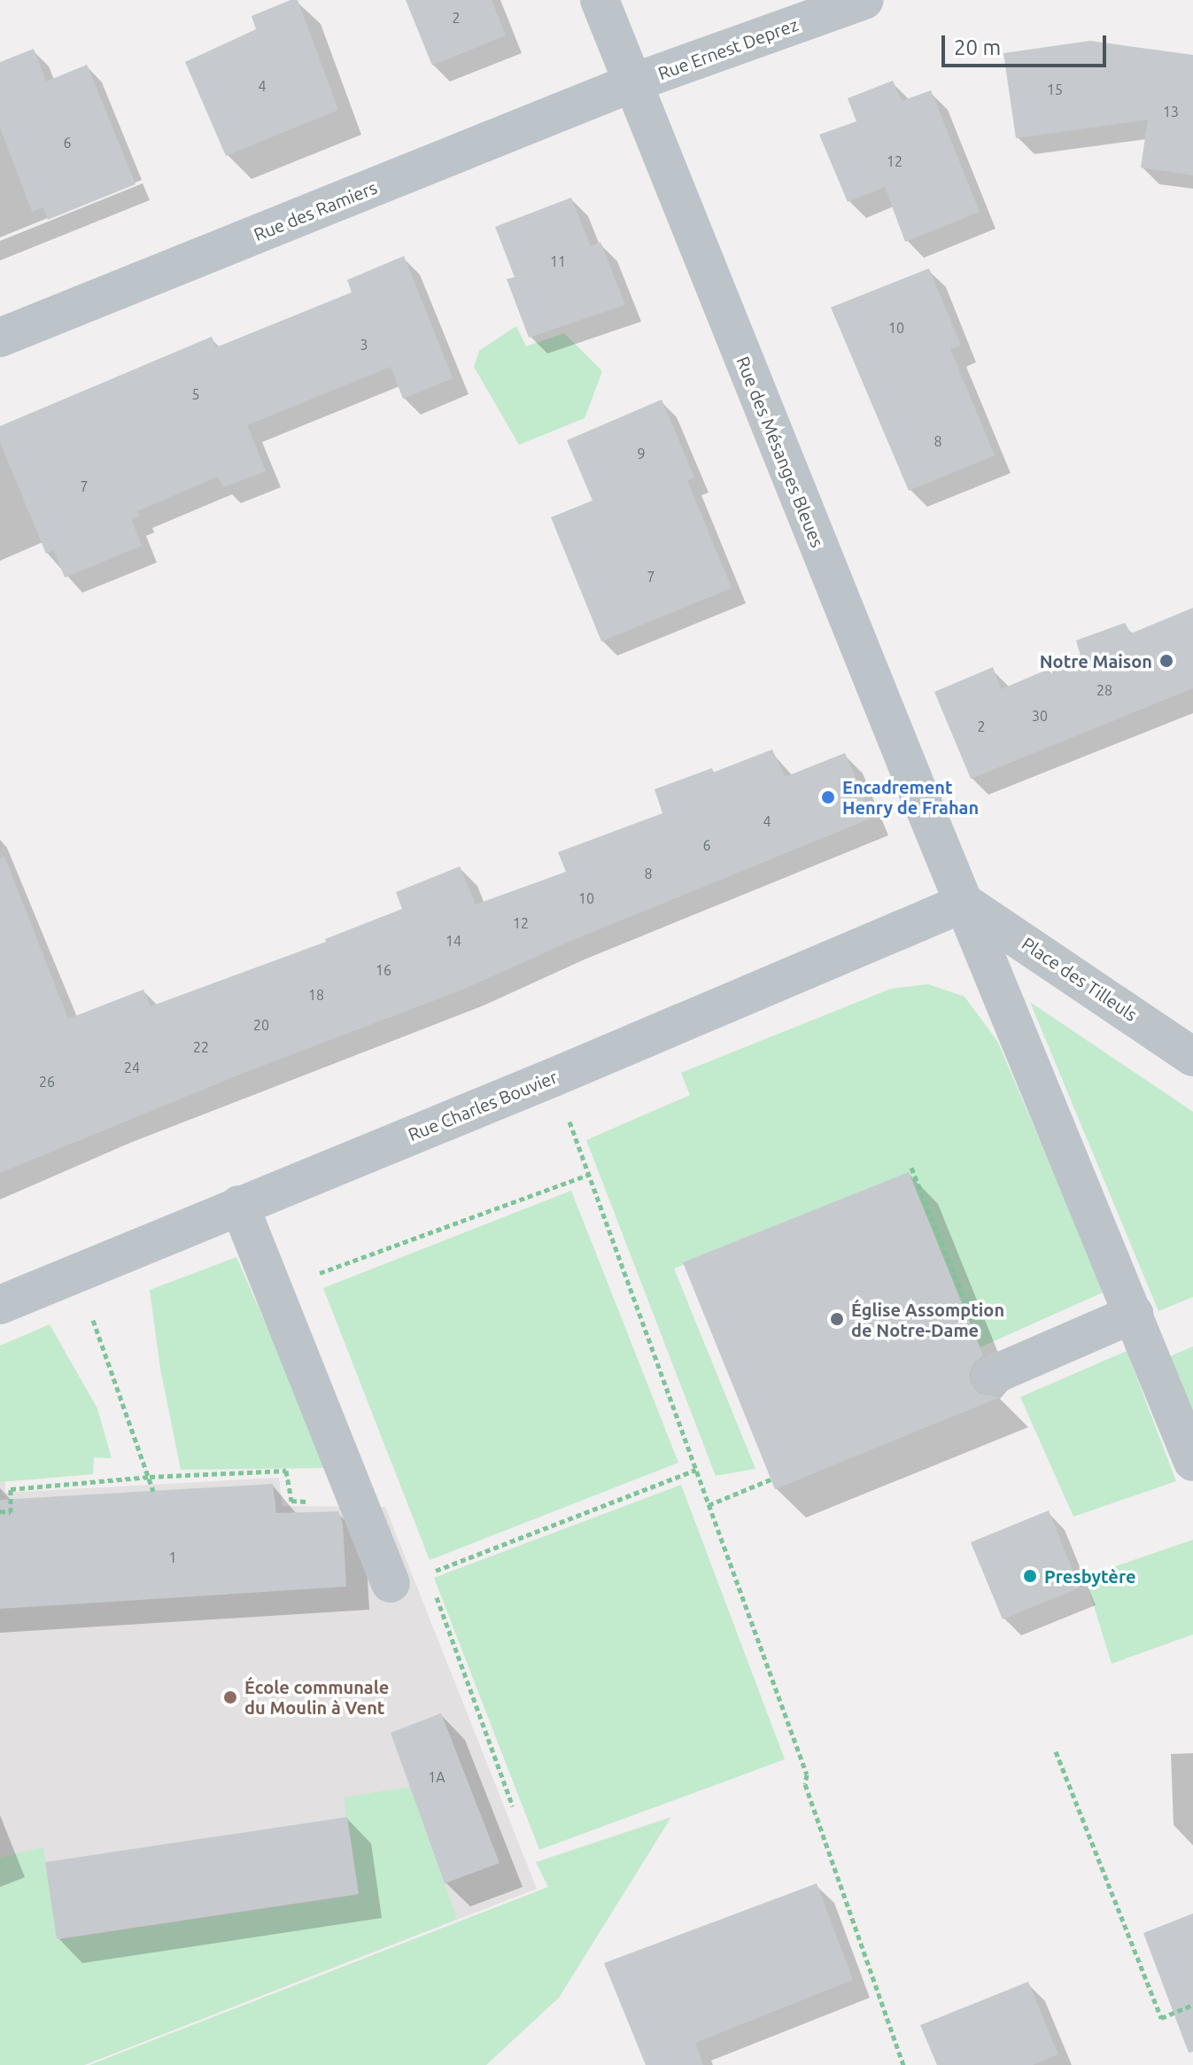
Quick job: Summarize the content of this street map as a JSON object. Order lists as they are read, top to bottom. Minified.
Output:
{"streets":{"street":["Rue Ernest Deprez","Rue des Ramiers","Rue des Mésanges Bleues","Place des Tilleuls","Rue Charles Bouvier"]},"crossings":[["Rue Ernest Deprez","Rue des Ramiers"],["Rue Ernest Deprez","Rue des Mésanges Bleues"],["Rue des Ramiers","Rue des Mésanges Bleues"],["Rue des Mésanges Bleues","Place des Tilleuls"],["Rue des Mésanges Bleues","Rue Charles Bouvier"],["Place des Tilleuls","Rue Charles Bouvier"]],"places":["Notre Maison","Encadrement Henry de Frahan","Église Assomption de Notre-Dame","Presbytère","École communale du Moulin à Vent"],"house_numbers":["2","4","15","13","6","12","11","10","3","5","8","9","7","7","28","30","2","4","6","8","10","12","14","16","18","20","22","24","26","1","1A"],"scale_bar":"20 m"}
